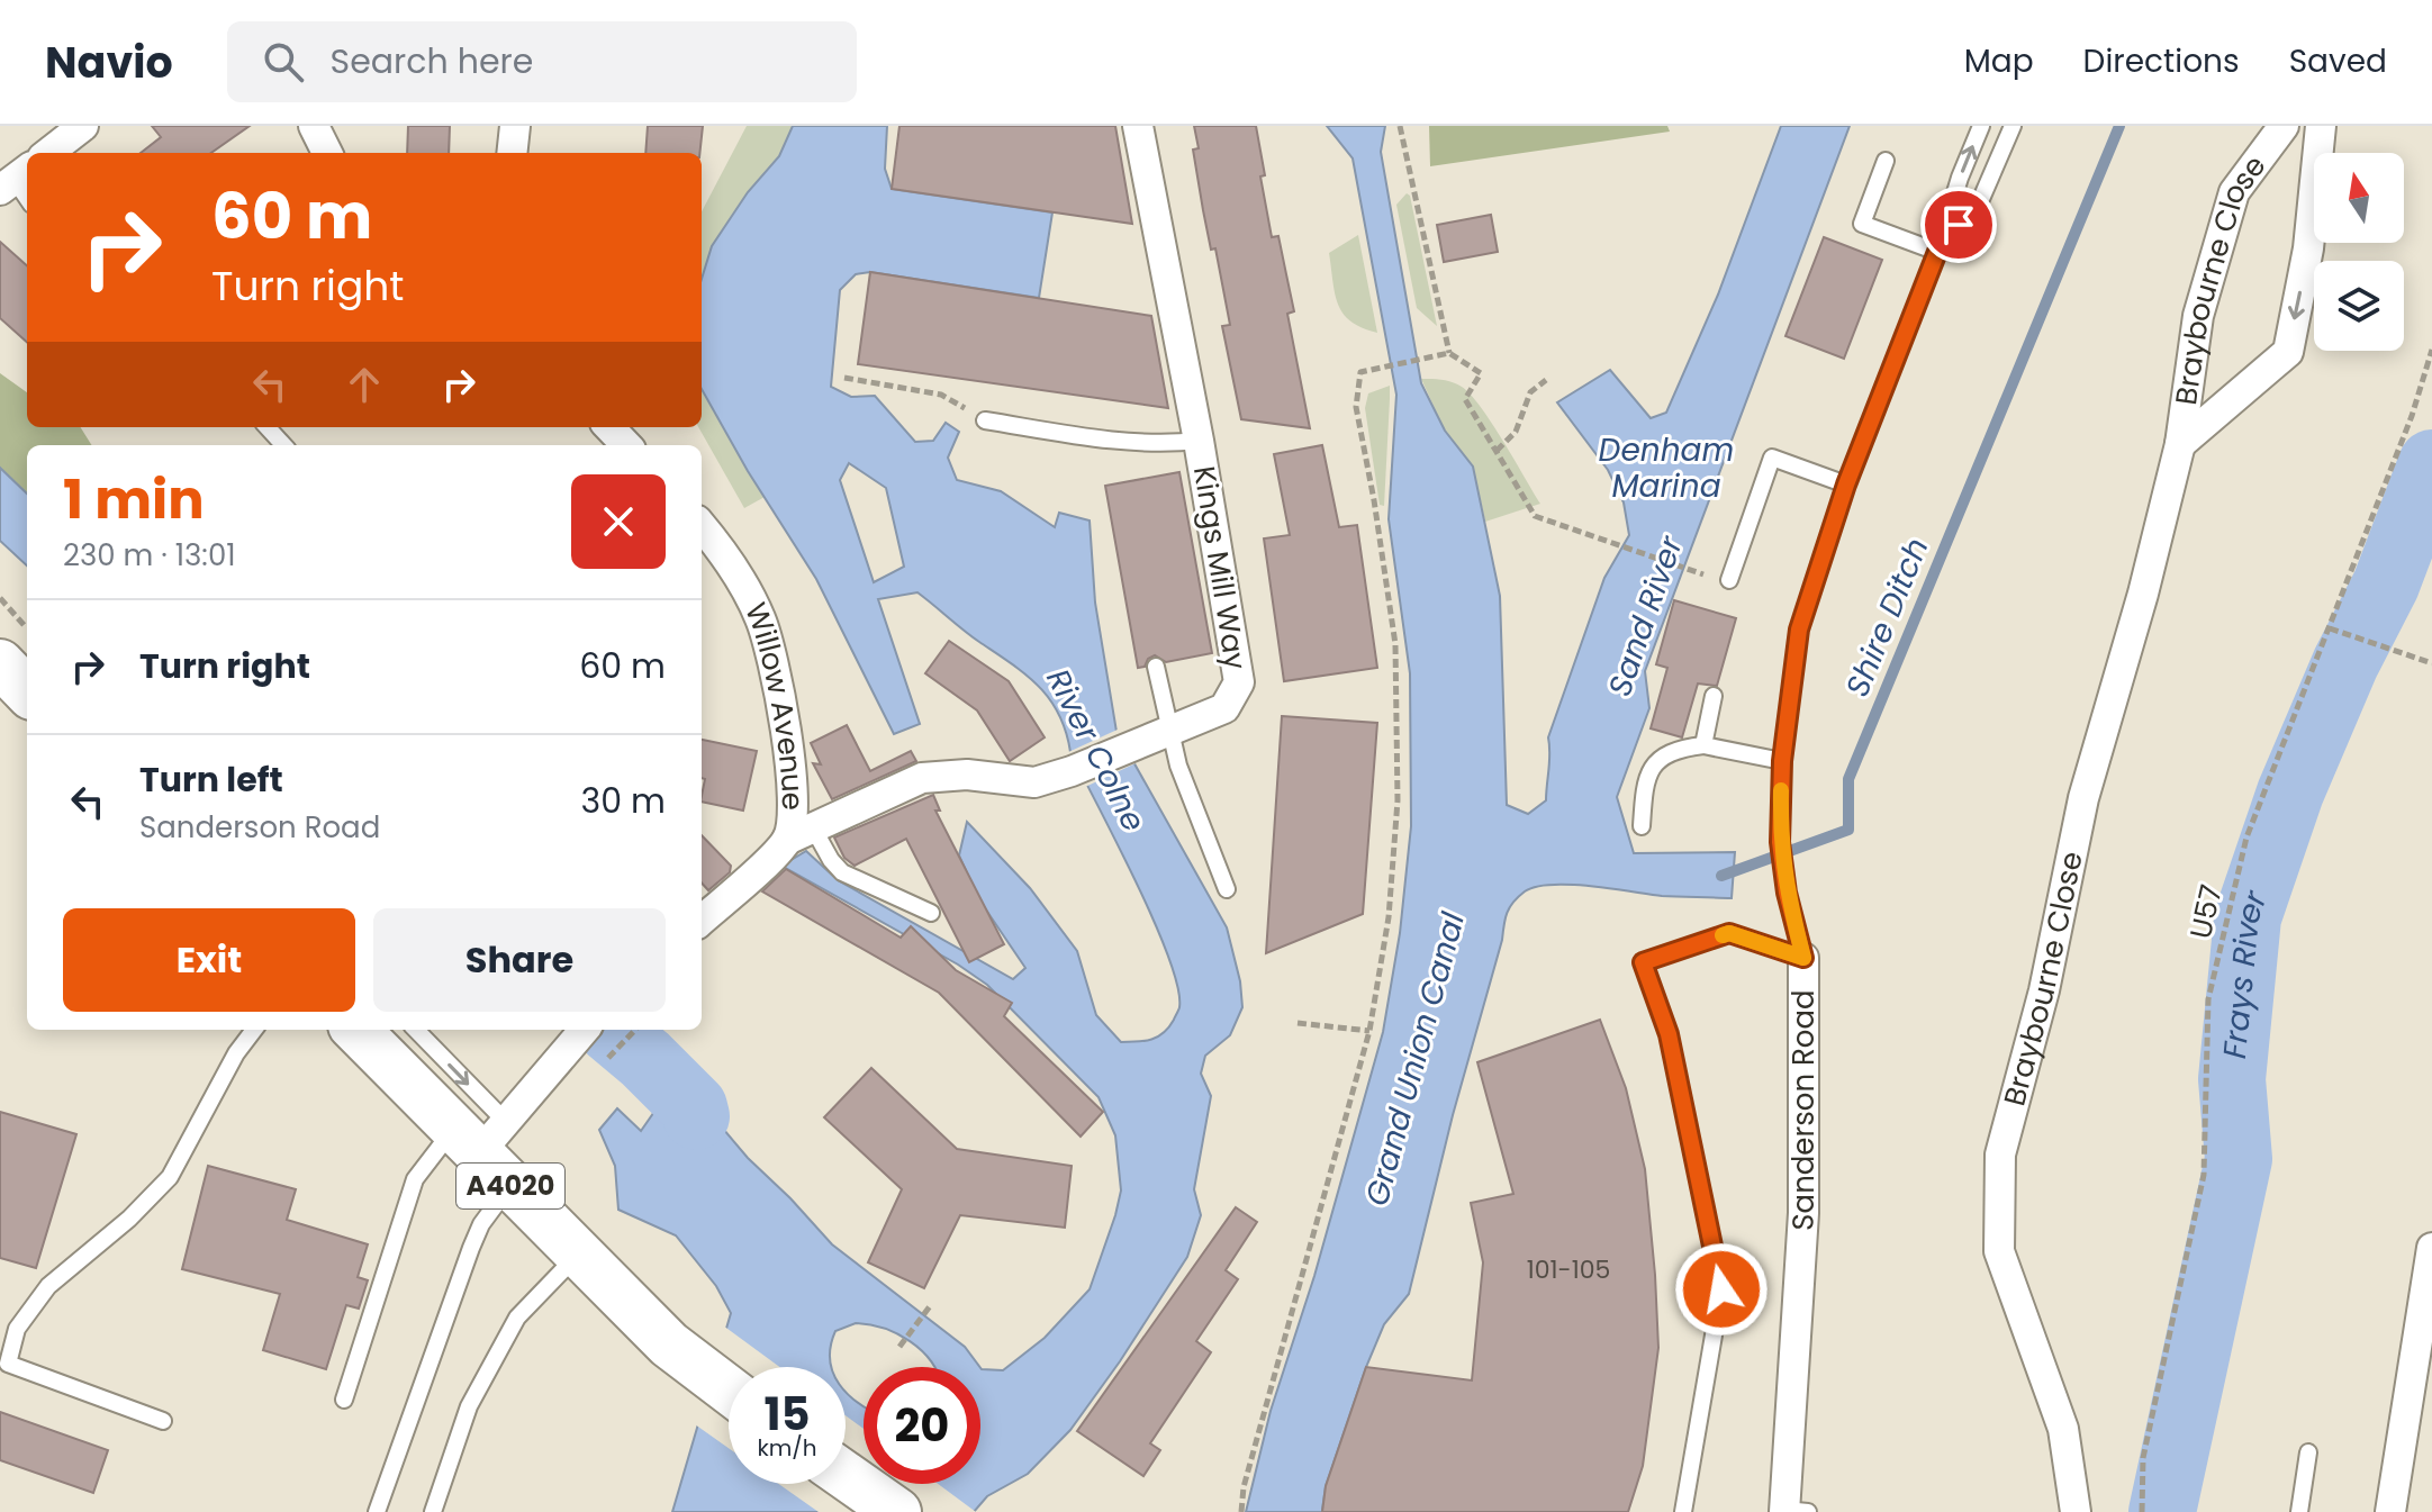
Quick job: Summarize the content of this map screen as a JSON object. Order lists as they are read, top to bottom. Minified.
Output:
{"streets":{"main road":["A4020"],"street":["Braybourne Close","Kings Mill Way","Willow Avenue","Sanderson Road"],"path":["U57"]},"crossings":[["Kings Mill Way","Willow Avenue"]],"water":["Denham Marina","Sand River","Shire Ditch","River Colne","Frays River","Grand Union Canal"],"house_numbers":["101-105"],"north":"top","page":{"header":"Navio","search":"Search here","nav":["Map","Directions","Saved"],"turn":["60 m","Turn right"],"heading":["1 min","230 m · 13:01"],"list":[{"name":"Turn right","value":"60 m"},{"name":"Turn left","note":"Sanderson Road","value":"30 m"}],"buttons":["Exit","Share"],"speed":"15 km/h","limit":"20"}}
